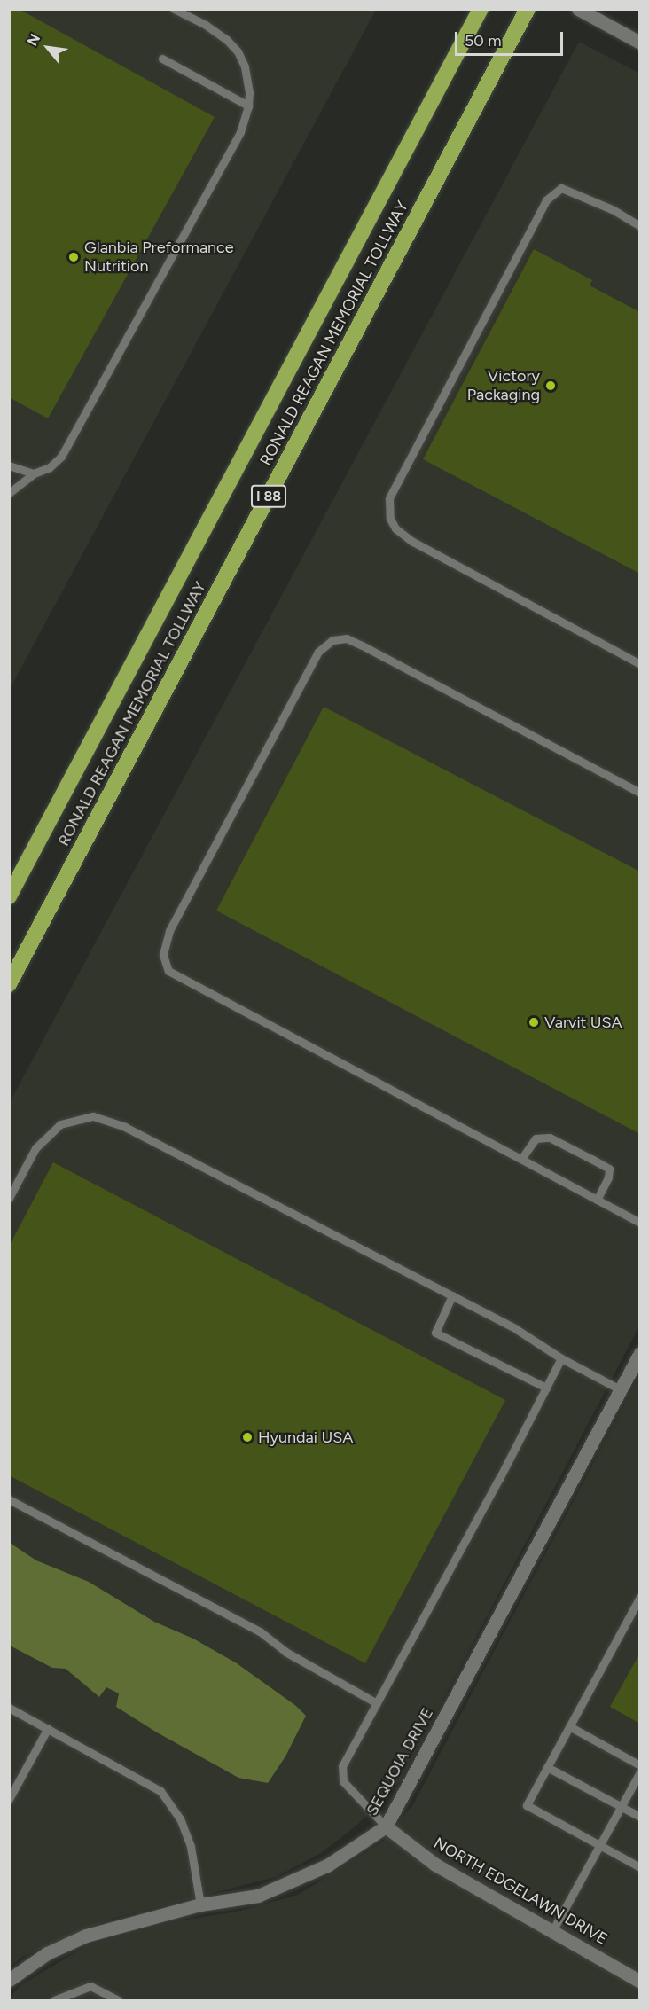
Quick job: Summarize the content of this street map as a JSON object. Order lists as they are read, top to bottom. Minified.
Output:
{"streets":{"highway":["RONALD REAGAN MEMORIAL TOLLWAY","I 88"],"street":["SEQUOIA DRIVE","NORTH EDGELAWN DRIVE"]},"crossings":[["SEQUOIA DRIVE","NORTH EDGELAWN DRIVE"]],"places":["Glanbia Preformance Nutrition","Victory Packaging","Varvit USA","Hyundai USA"],"scale_bar":"50 m","north":"top left"}
